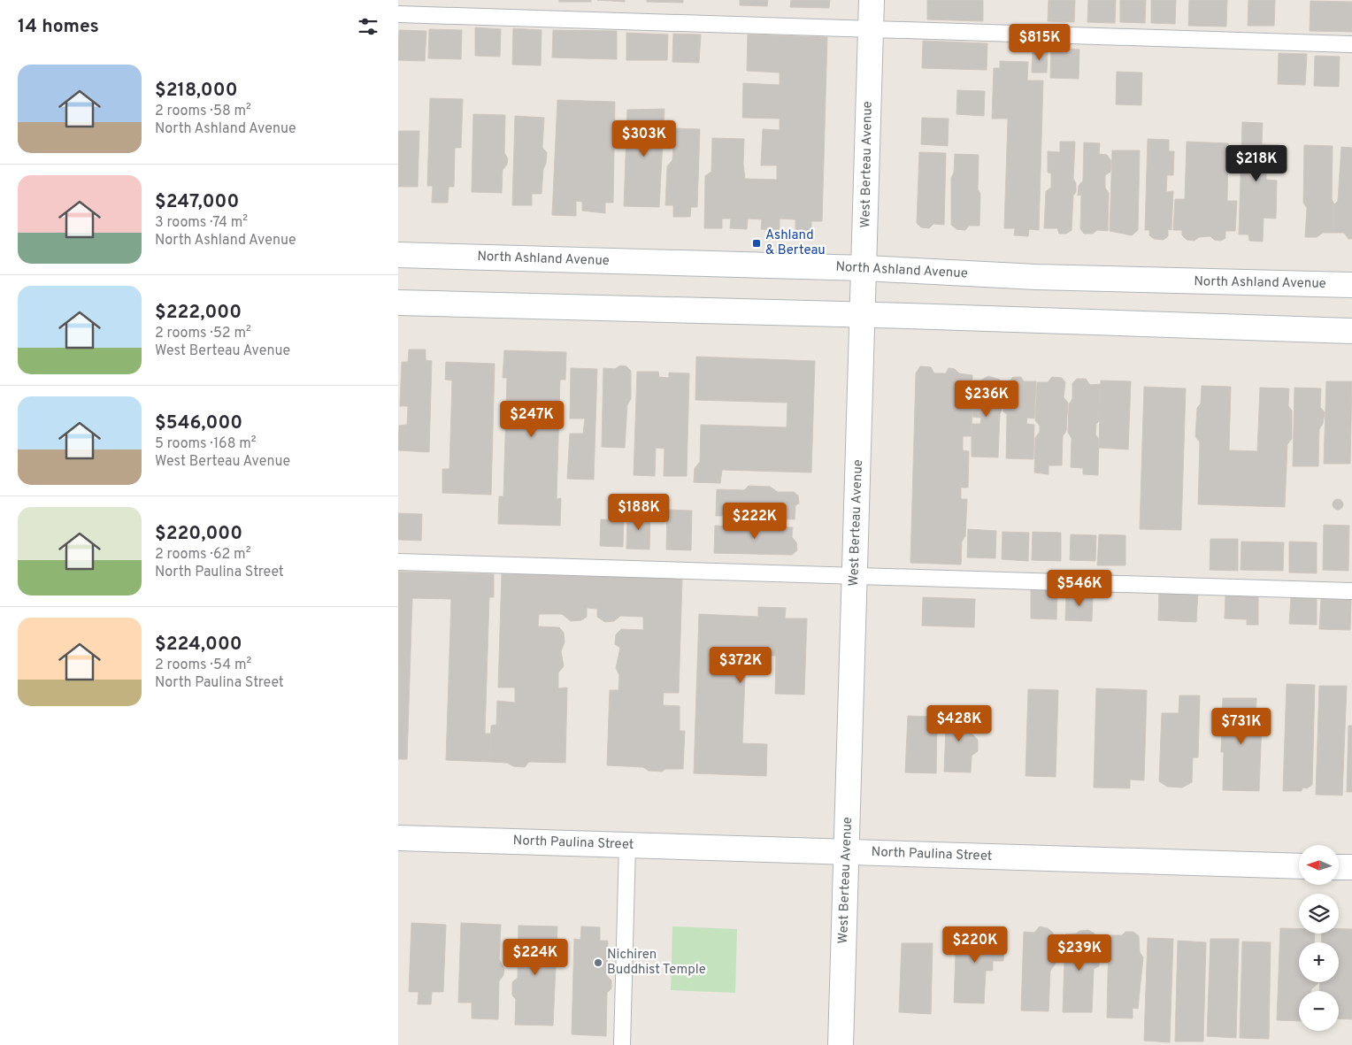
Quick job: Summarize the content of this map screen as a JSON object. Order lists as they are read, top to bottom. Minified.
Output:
{"streets":{"street":["West Berteau Avenue","North Ashland Avenue","North Paulina Street"]},"crossings":[["West Berteau Avenue","North Ashland Avenue"],["West Berteau Avenue","North Paulina Street"]],"places":{"transit":["Ashland & Berteau"],"other":["Nichiren Buddhist Temple"]},"north":"left","page":{"heading":"14 homes","price":["$815K","$303K","$218K","$236K","$247K","$188K","$222K","$546K","$372K","$428K","$731K","$220K","$239K","$224K"],"list":[{"name":"$218,000","note":"2 rooms · 58 m² · North Ashland Avenue"},{"name":"$247,000","note":"3 rooms · 74 m² · North Ashland Avenue"},{"name":"$222,000","note":"2 rooms · 52 m² · West Berteau Avenue"},{"name":"$546,000","note":"5 rooms · 168 m² · West Berteau Avenue"},{"name":"$220,000","note":"2 rooms · 62 m² · North Paulina Street"},{"name":"$224,000","note":"2 rooms · 54 m² · North Paulina Street"}],"map_buttons":["+","−"]}}
